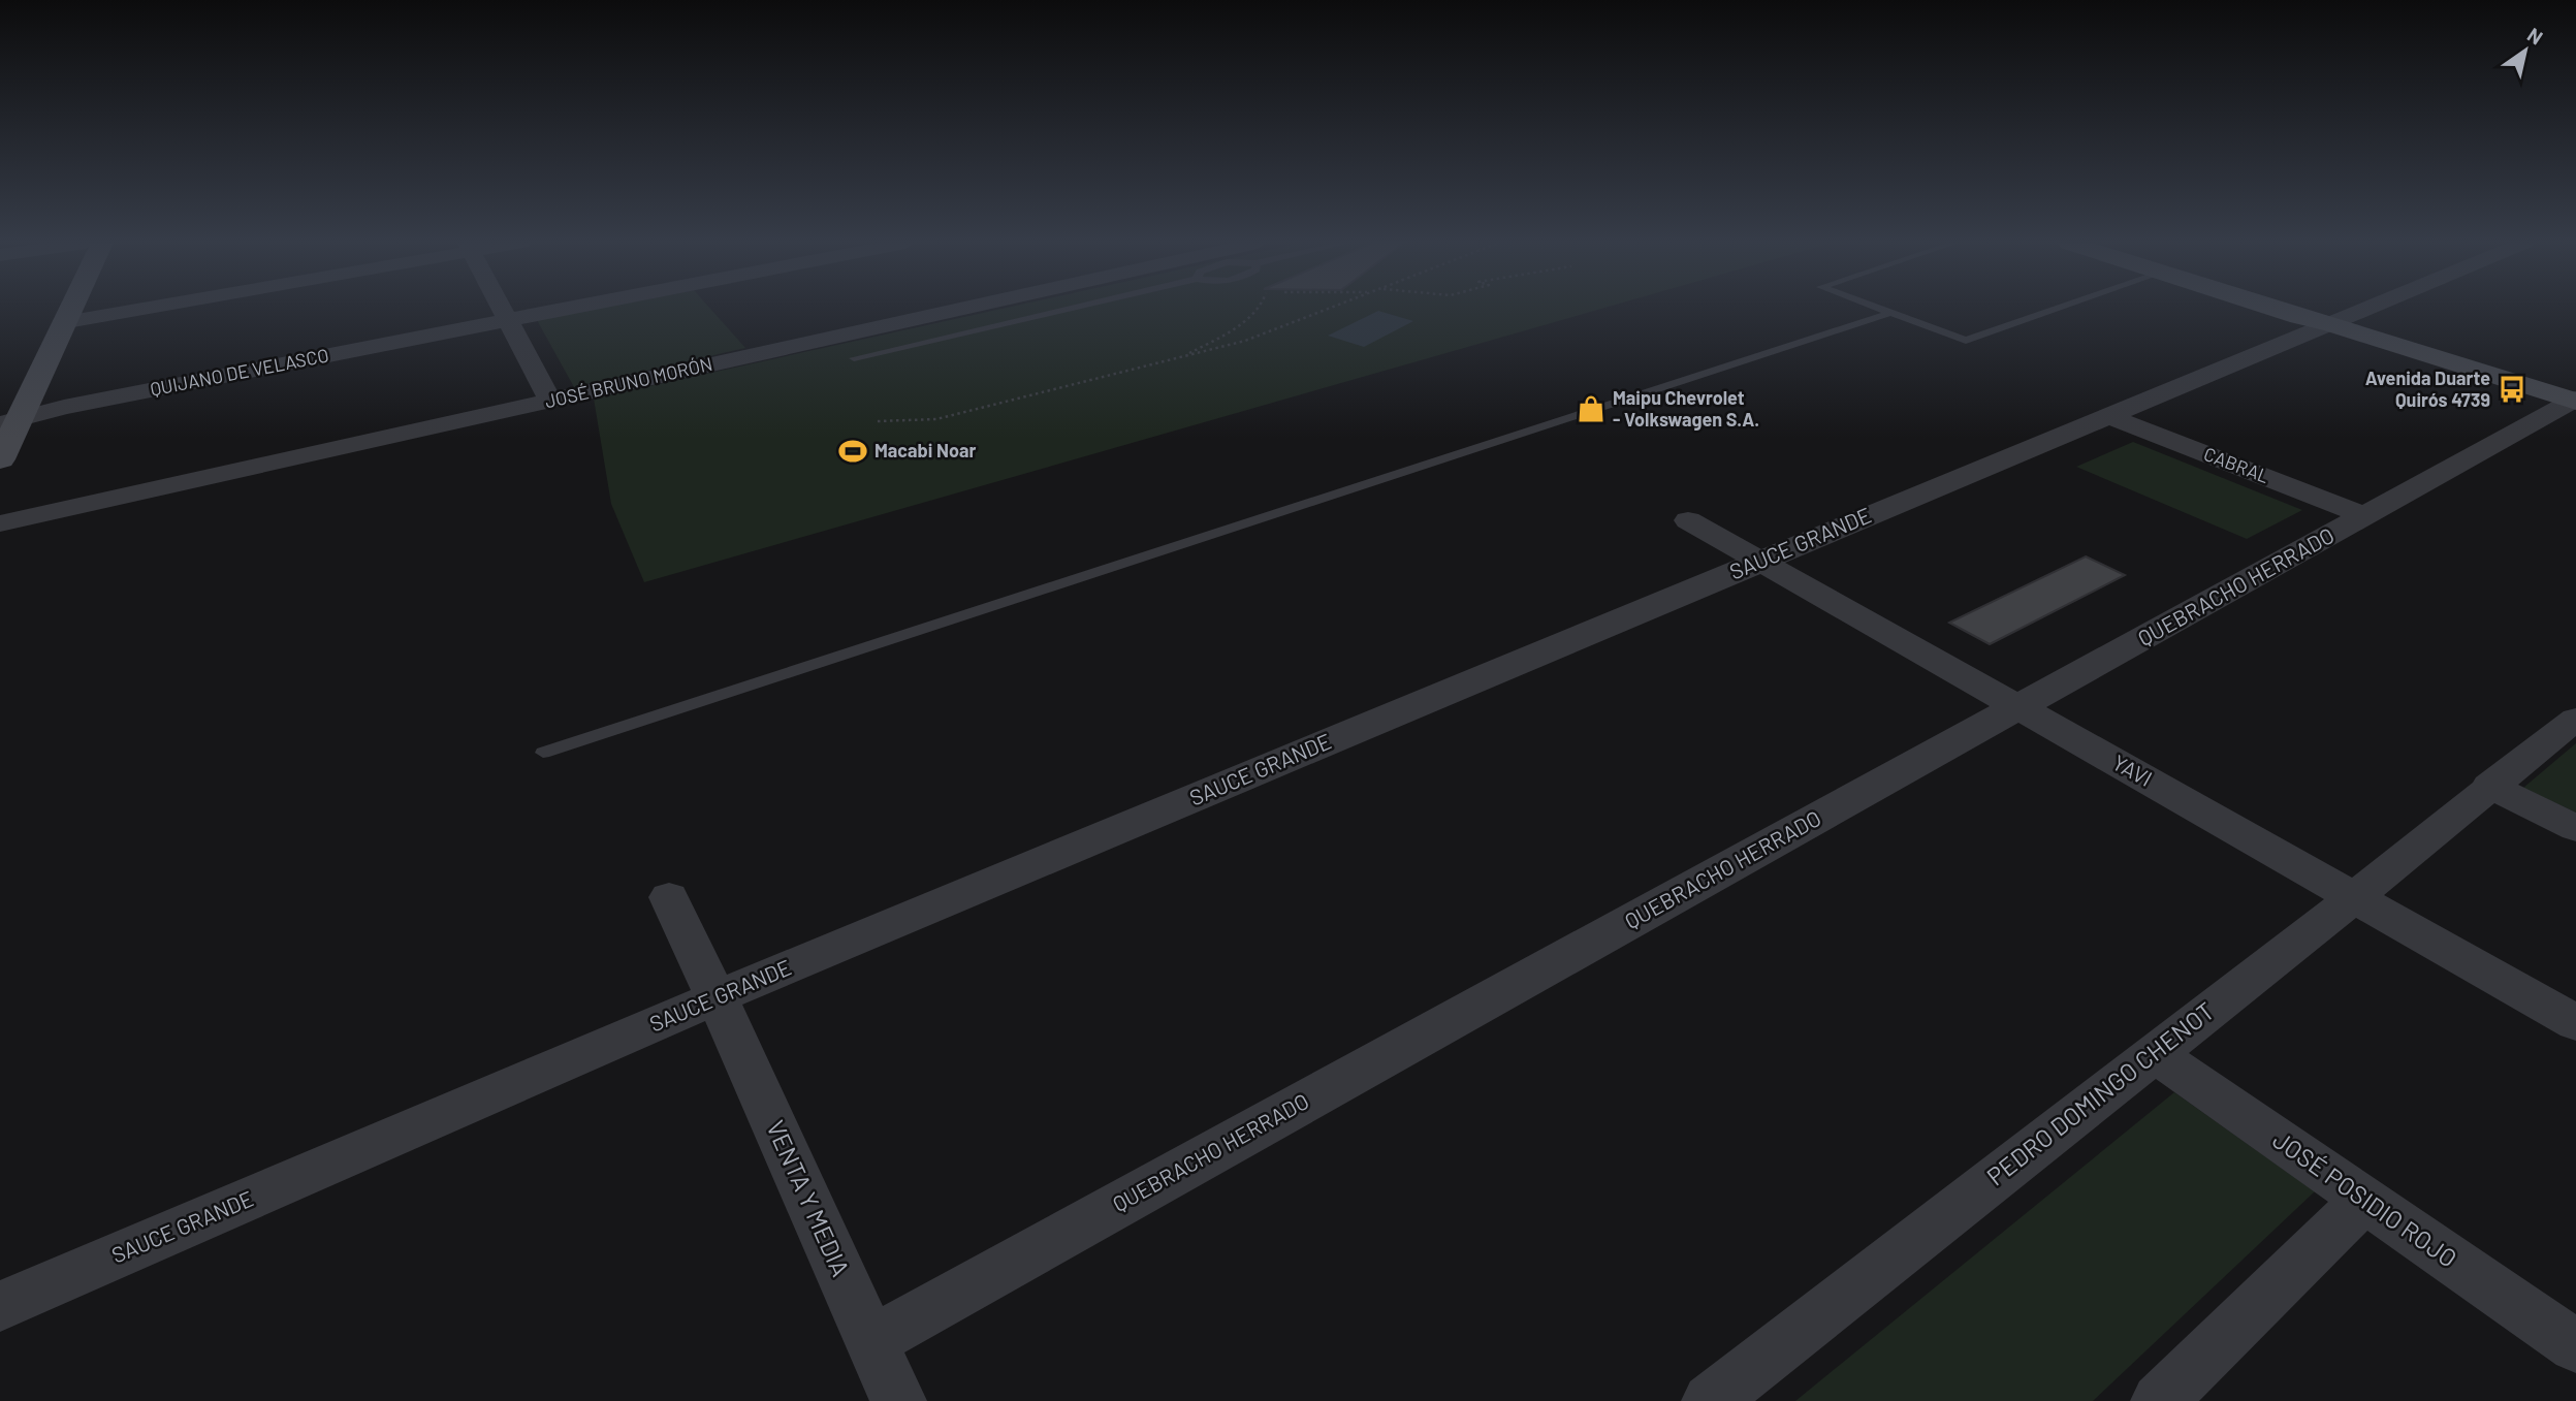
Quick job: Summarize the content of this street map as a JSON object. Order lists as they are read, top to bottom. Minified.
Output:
{"streets":{"street":["QUIJANO DE VELASCO","JOSÉ BRUNO MORÓN","CABRAL","SAUCE GRANDE","QUEBRACHO HERRADO","YAVI","PEDRO DOMINGO CHENOT","VENTA Y MEDIA","JOSÉ POSIDIO ROJO"]},"crossings":[["CABRAL","SAUCE GRANDE"],["CABRAL","QUEBRACHO HERRADO"],["SAUCE GRANDE","YAVI"],["SAUCE GRANDE","VENTA Y MEDIA"],["QUEBRACHO HERRADO","YAVI"],["QUEBRACHO HERRADO","VENTA Y MEDIA"],["YAVI","PEDRO DOMINGO CHENOT"],["PEDRO DOMINGO CHENOT","JOSÉ POSIDIO ROJO"]],"places":{"bus stop":["Avenida Duarte Quirós 4739"],"shop":["Maipu Chevrolet - Volkswagen S.A."],"sports":["Macabi Noar"]},"north":"top right"}
